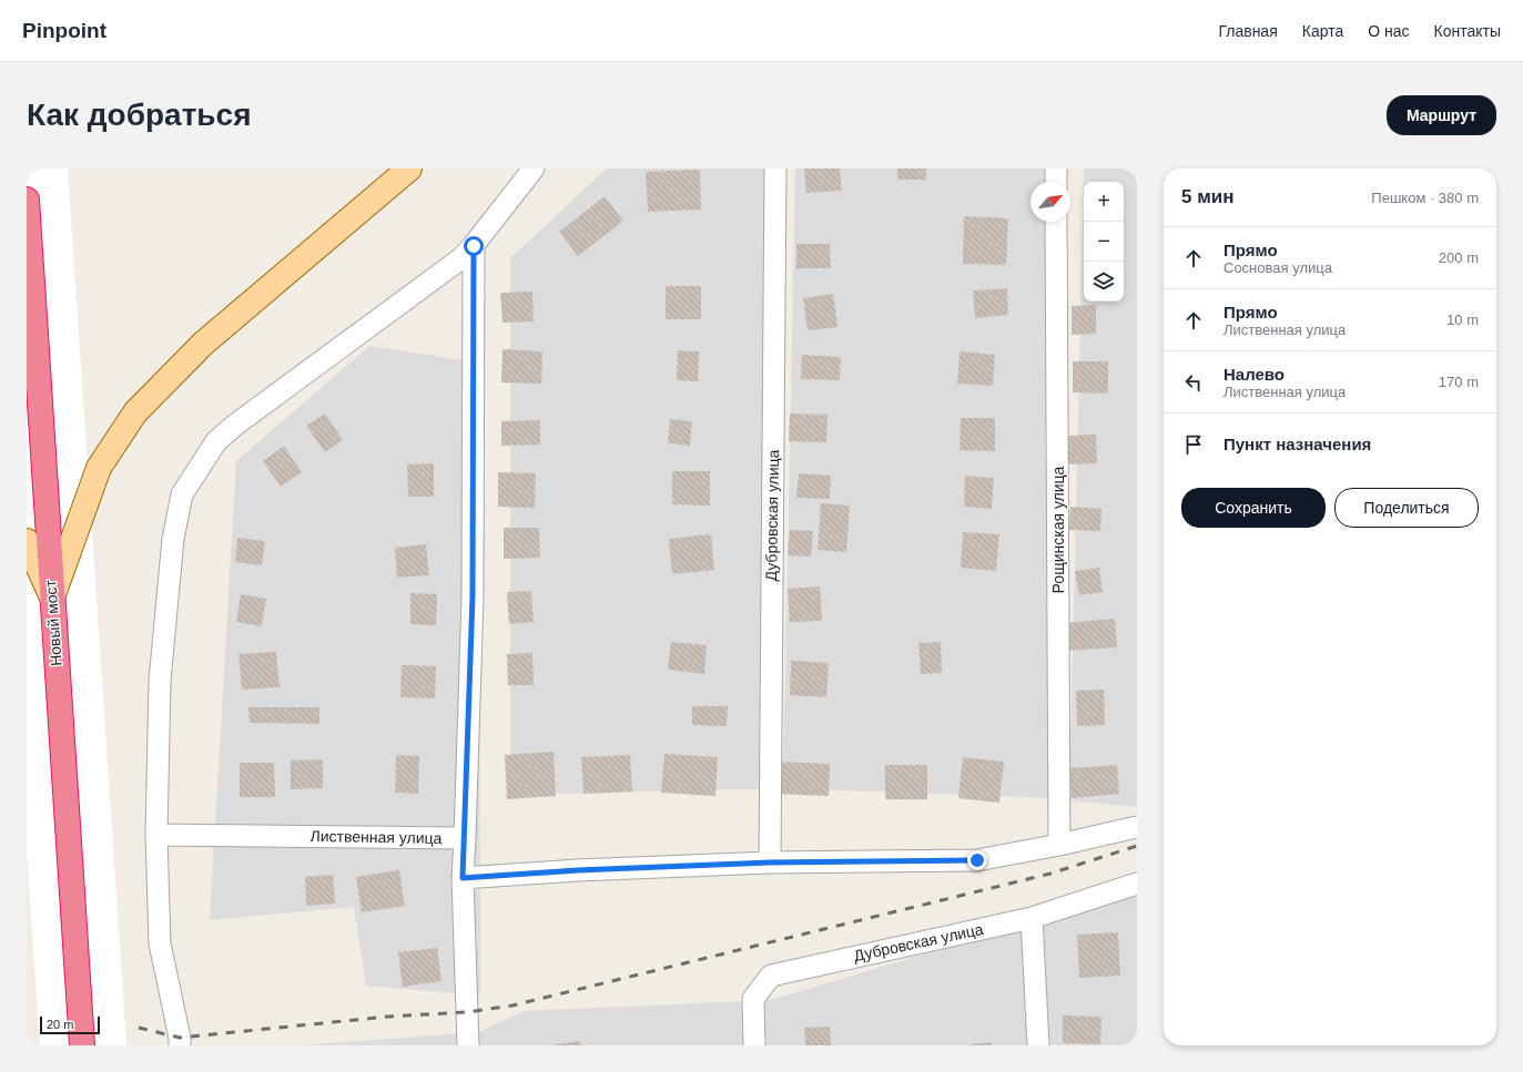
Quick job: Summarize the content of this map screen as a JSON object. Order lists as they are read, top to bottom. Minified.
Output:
{"streets":{"highway":["Новый мост"],"street":["Дубровская улица","Рощинская улица","Лиственная улица"]},"scale_bar":"20 m","north":"top right","page":{"header":"Pinpoint","nav":["Главная","Карта","О нас","Контакты"],"buttons":["Маршрут",["Сохранить","Поделиться"]],"title":"Как добраться","heading":["5 мин","Пешком · 380 m"],"map_buttons":["+","−"],"list":[["Прямо","Сосновая улица","200 m"],["Прямо","Лиственная улица","10 m"],["Налево","Лиственная улица","170 m"],"Пункт назначения"],"scale":"20 m"}}
